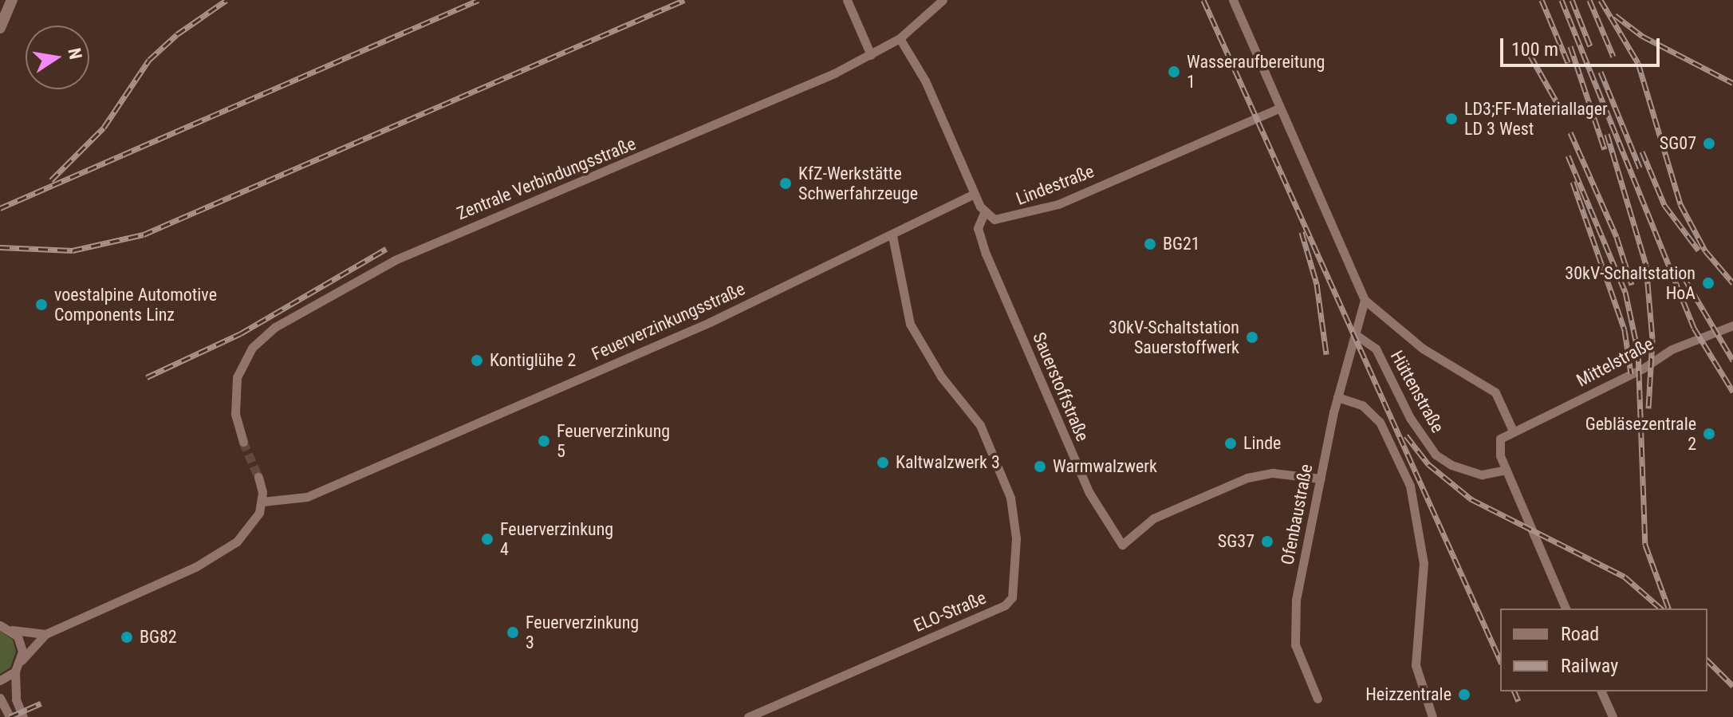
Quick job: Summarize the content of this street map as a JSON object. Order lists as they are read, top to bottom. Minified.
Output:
{"streets":{"street":["Zentrale Verbindungsstraße","Lindestraße","Feuerverzinkungsstraße","Mittelstraße","Sauerstoffstraße","Hüttenstraße","Ofenbaustraße","ELO-Straße"]},"crossings":[["Lindestraße","Sauerstoffstraße"],["Feuerverzinkungsstraße","ELO-Straße"],["Sauerstoffstraße","Ofenbaustraße"],["Hüttenstraße","Ofenbaustraße"]],"places":["Wasseraufbereitung 1","LD3;FF-Materiallager LD 3 West","SG07","KfZ-Werkstätte Schwerfahrzeuge","BG21","30kV-Schaltstation HoA","voestalpine Automotive Components Linz","30kV-Schaltstation Sauerstoffwerk","Kontiglühe 2","Gebläsezentrale 2","Feuerverzinkung 5","Linde","Kaltwalzwerk 3","Warmwalzwerk","Feuerverzinkung 4","SG37","Feuerverzinkung 3","BG82","Heizzentrale"],"legend":["Road","Railway"],"scale_bar":"100 m","north":"right"}
